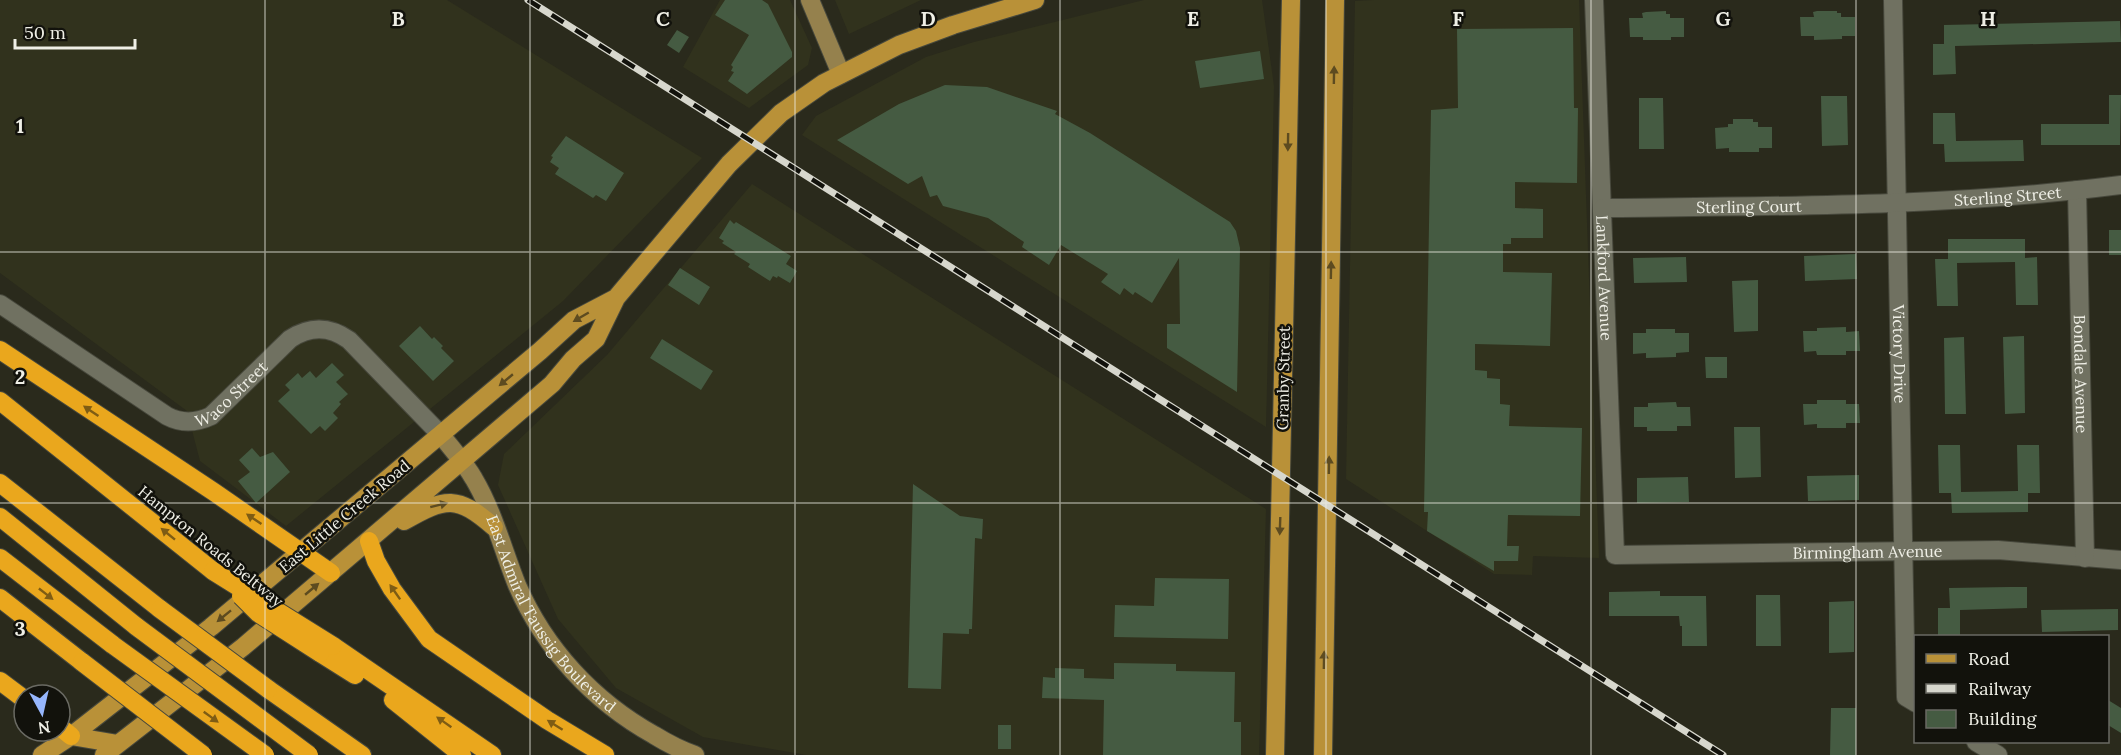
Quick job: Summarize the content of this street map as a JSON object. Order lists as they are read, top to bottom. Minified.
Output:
{"streets":{"highway":["Hampton Roads Beltway"],"main road":["Granby Street","East Little Creek Road","East Admiral Taussig Boulevard"],"street":["Sterling Street","Sterling Court","Lankford Avenue","Victory Drive","Bondale Avenue","Waco Street","Birmingham Avenue"]},"crossings":[["Sterling Street","Sterling Court"],["Sterling Street","Victory Drive"],["Sterling Street","Bondale Avenue"],["Sterling Court","Lankford Avenue"],["Sterling Court","Victory Drive"],["Lankford Avenue","Birmingham Avenue"],["Victory Drive","Birmingham Avenue"],["Bondale Avenue","Birmingham Avenue"],["Waco Street","East Little Creek Road"],["Waco Street","East Admiral Taussig Boulevard"],["East Little Creek Road","East Admiral Taussig Boulevard"]],"legend":["Road","Railway","Building"],"scale_bar":"50 m","north":"bottom","grid":{"columns":["B","C","D","E","F","G","H"],"rows":["1","2","3"]}}
